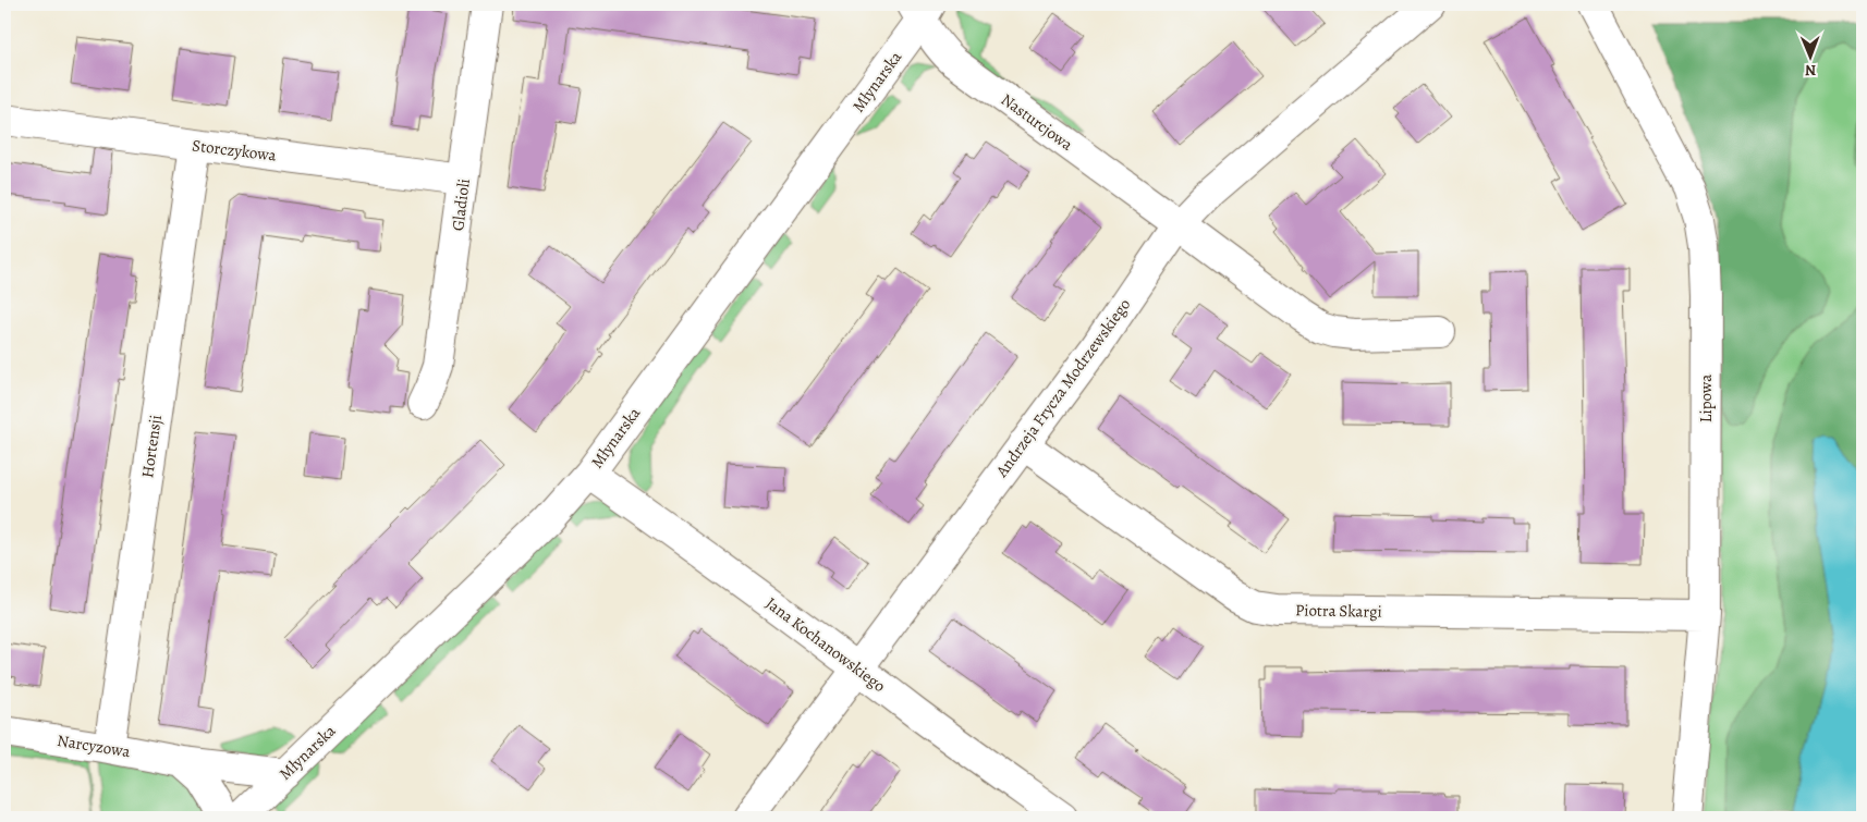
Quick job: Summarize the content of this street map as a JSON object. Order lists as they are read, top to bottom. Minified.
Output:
{"streets":{"street":["Młynarska","Nasturcjowa","Storczykowa","Gladioli","Andrzeja Frycza Modrzewskiego","Lipowa","Hortensji","Piotra Skargi","Jana Kochanowskiego","Narcyzowa"]},"crossings":[["Młynarska","Nasturcjowa"],["Młynarska","Jana Kochanowskiego"],["Młynarska","Narcyzowa"],["Nasturcjowa","Andrzeja Frycza Modrzewskiego"],["Storczykowa","Gladioli"],["Storczykowa","Hortensji"],["Andrzeja Frycza Modrzewskiego","Piotra Skargi"],["Andrzeja Frycza Modrzewskiego","Jana Kochanowskiego"],["Lipowa","Piotra Skargi"],["Hortensji","Narcyzowa"]],"north":"bottom"}
